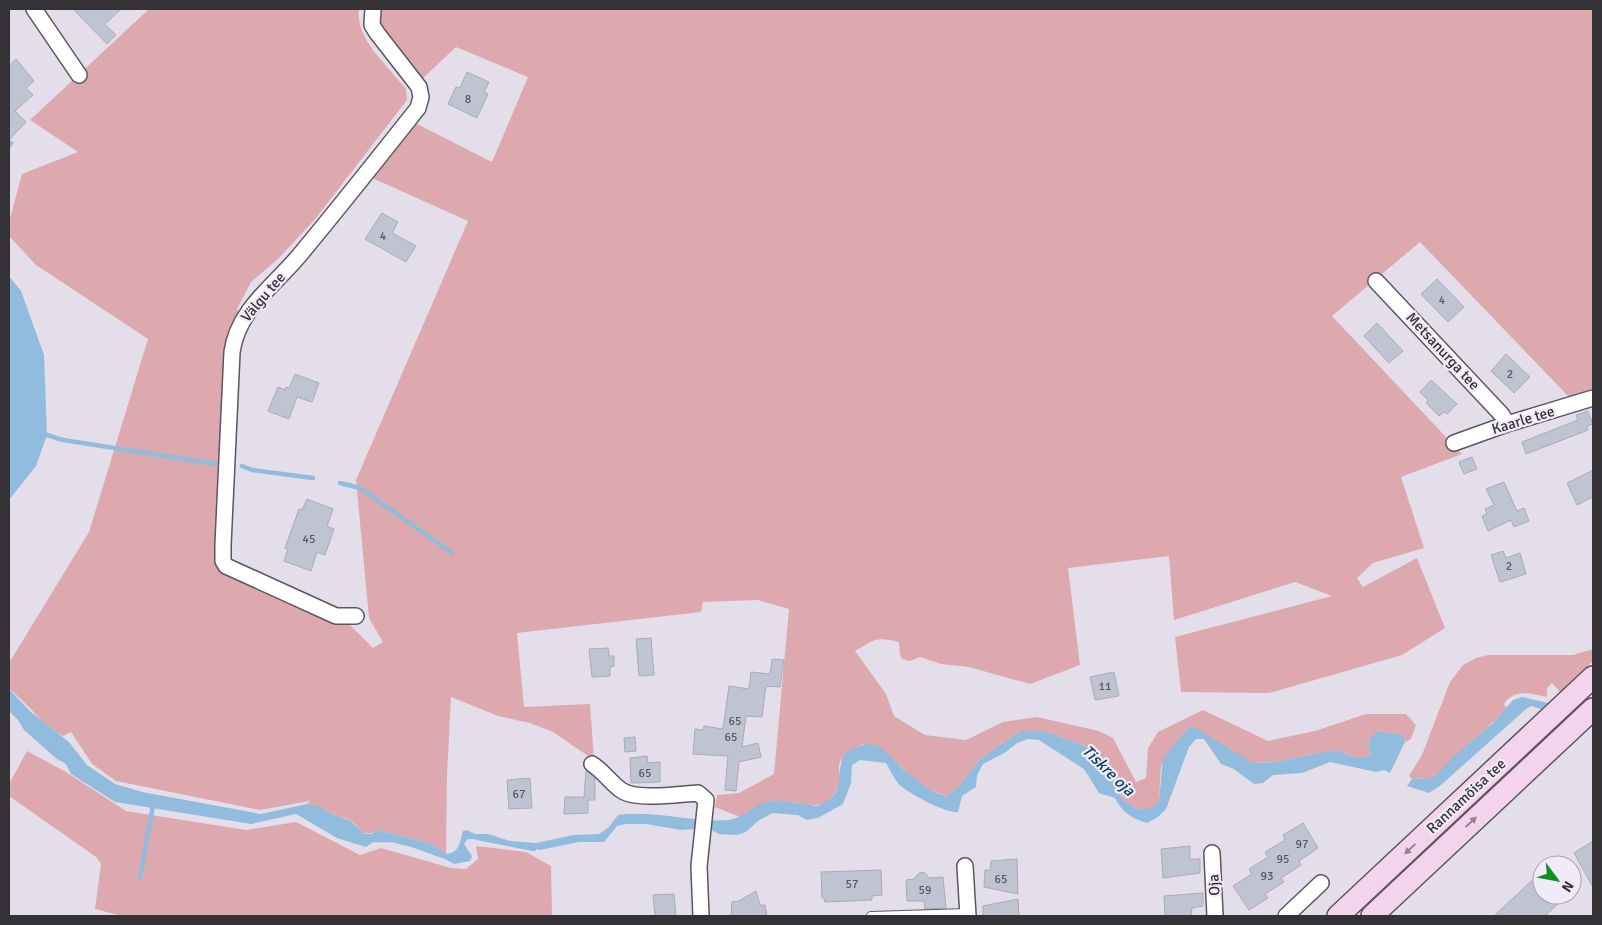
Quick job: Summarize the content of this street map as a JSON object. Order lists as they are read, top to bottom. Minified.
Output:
{"streets":{"main road":["Rannamõisa tee"],"street":["Välgu tee","Metsanurga tee","Kaarle tee","Oja"]},"crossings":[["Metsanurga tee","Kaarle tee"]],"water":["Tiskre oja"],"house_numbers":["8","4","4","2","45","2","11","65","65","65","67","97","95","93","65","57","59"],"north":"bottom right"}
